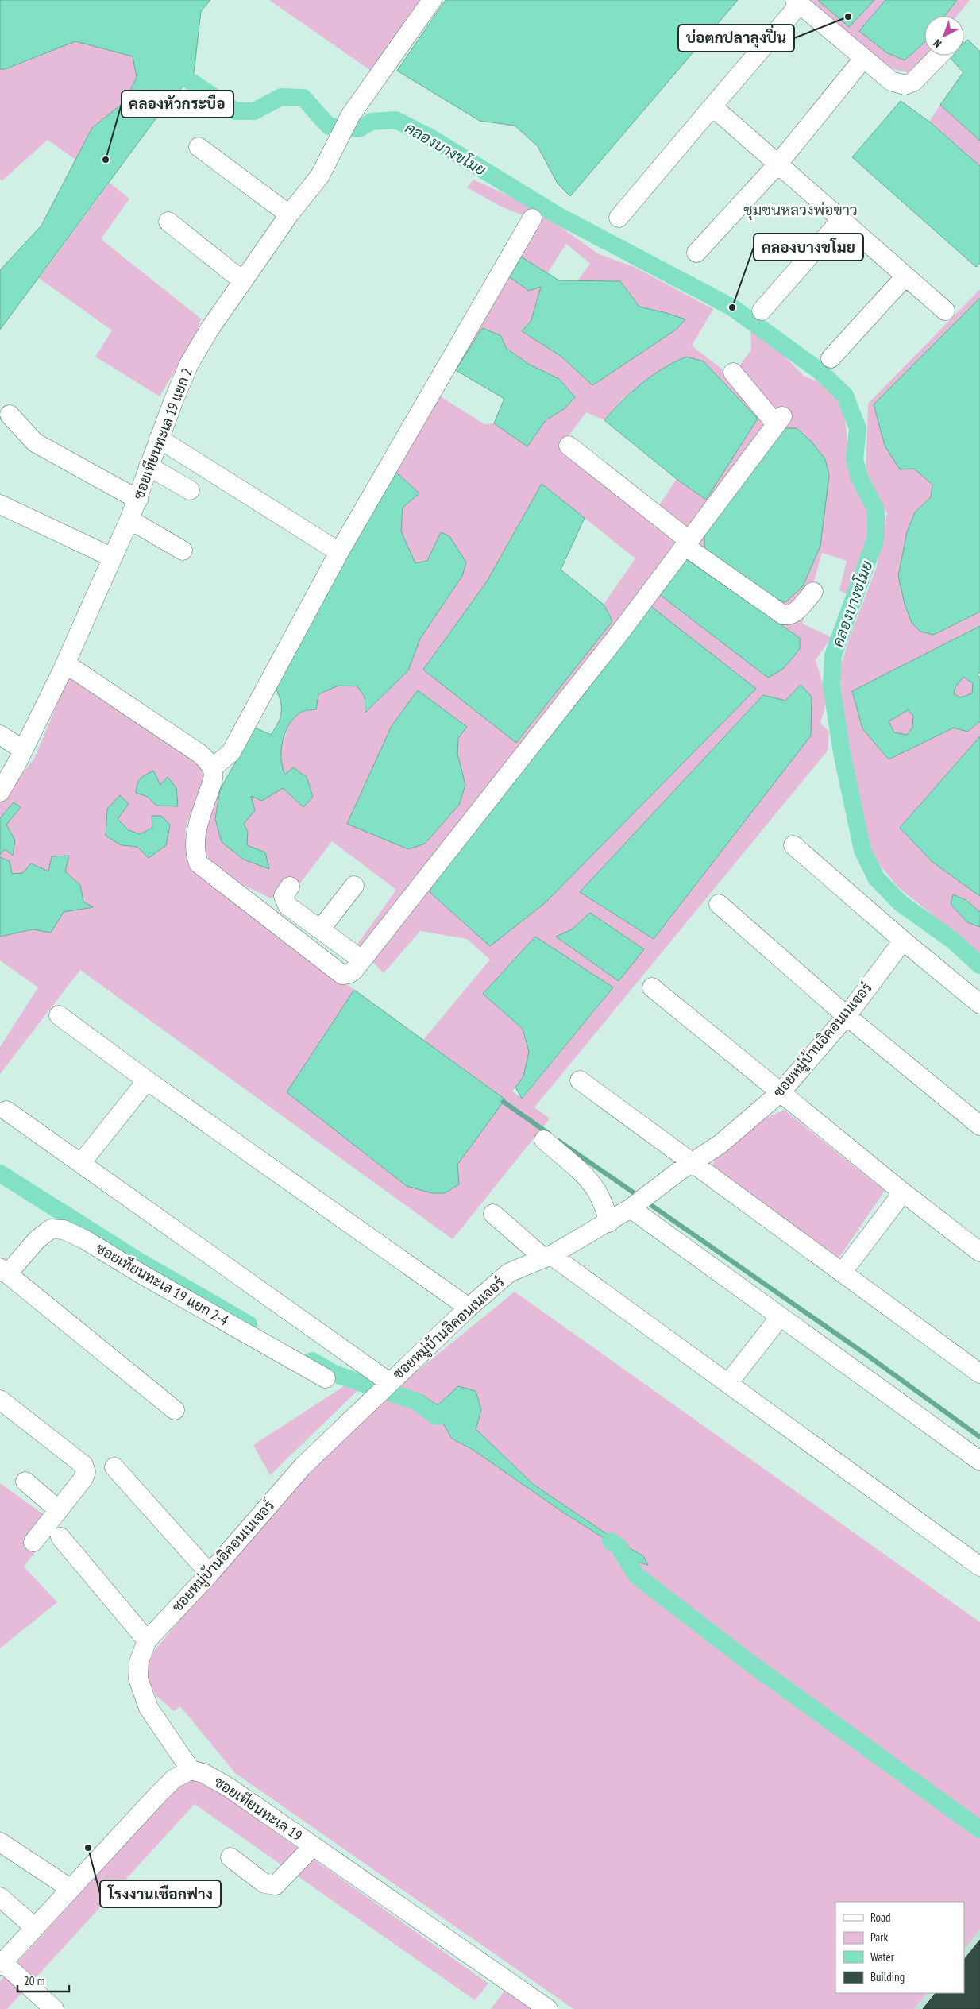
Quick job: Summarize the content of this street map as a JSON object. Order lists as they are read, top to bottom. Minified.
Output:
{"streets":{"street":["ซอยเทียนทะเล 19 แยก 2","ซอยหมู่บ้านอิคอนเนเจอร์","ซอยเทียนทะเล 19 แยก 2-4","ซอยเทียนทะเล 19"]},"crossings":[["ซอยหมู่บ้านอิคอนเนเจอร์","ซอยเทียนทะเล 19"]],"districts":["ชุมชนหลวงพ่อขาว"],"water":["คลองบางขโมย"],"places":["บ่อตกปลาลุงปิ่น","คลองหัวกระบือ","คลองบางขโมย","โรงงานเชือกฟาง"],"legend":["Road","Park","Water","Building"],"scale_bar":"20 m","north":"bottom left"}
